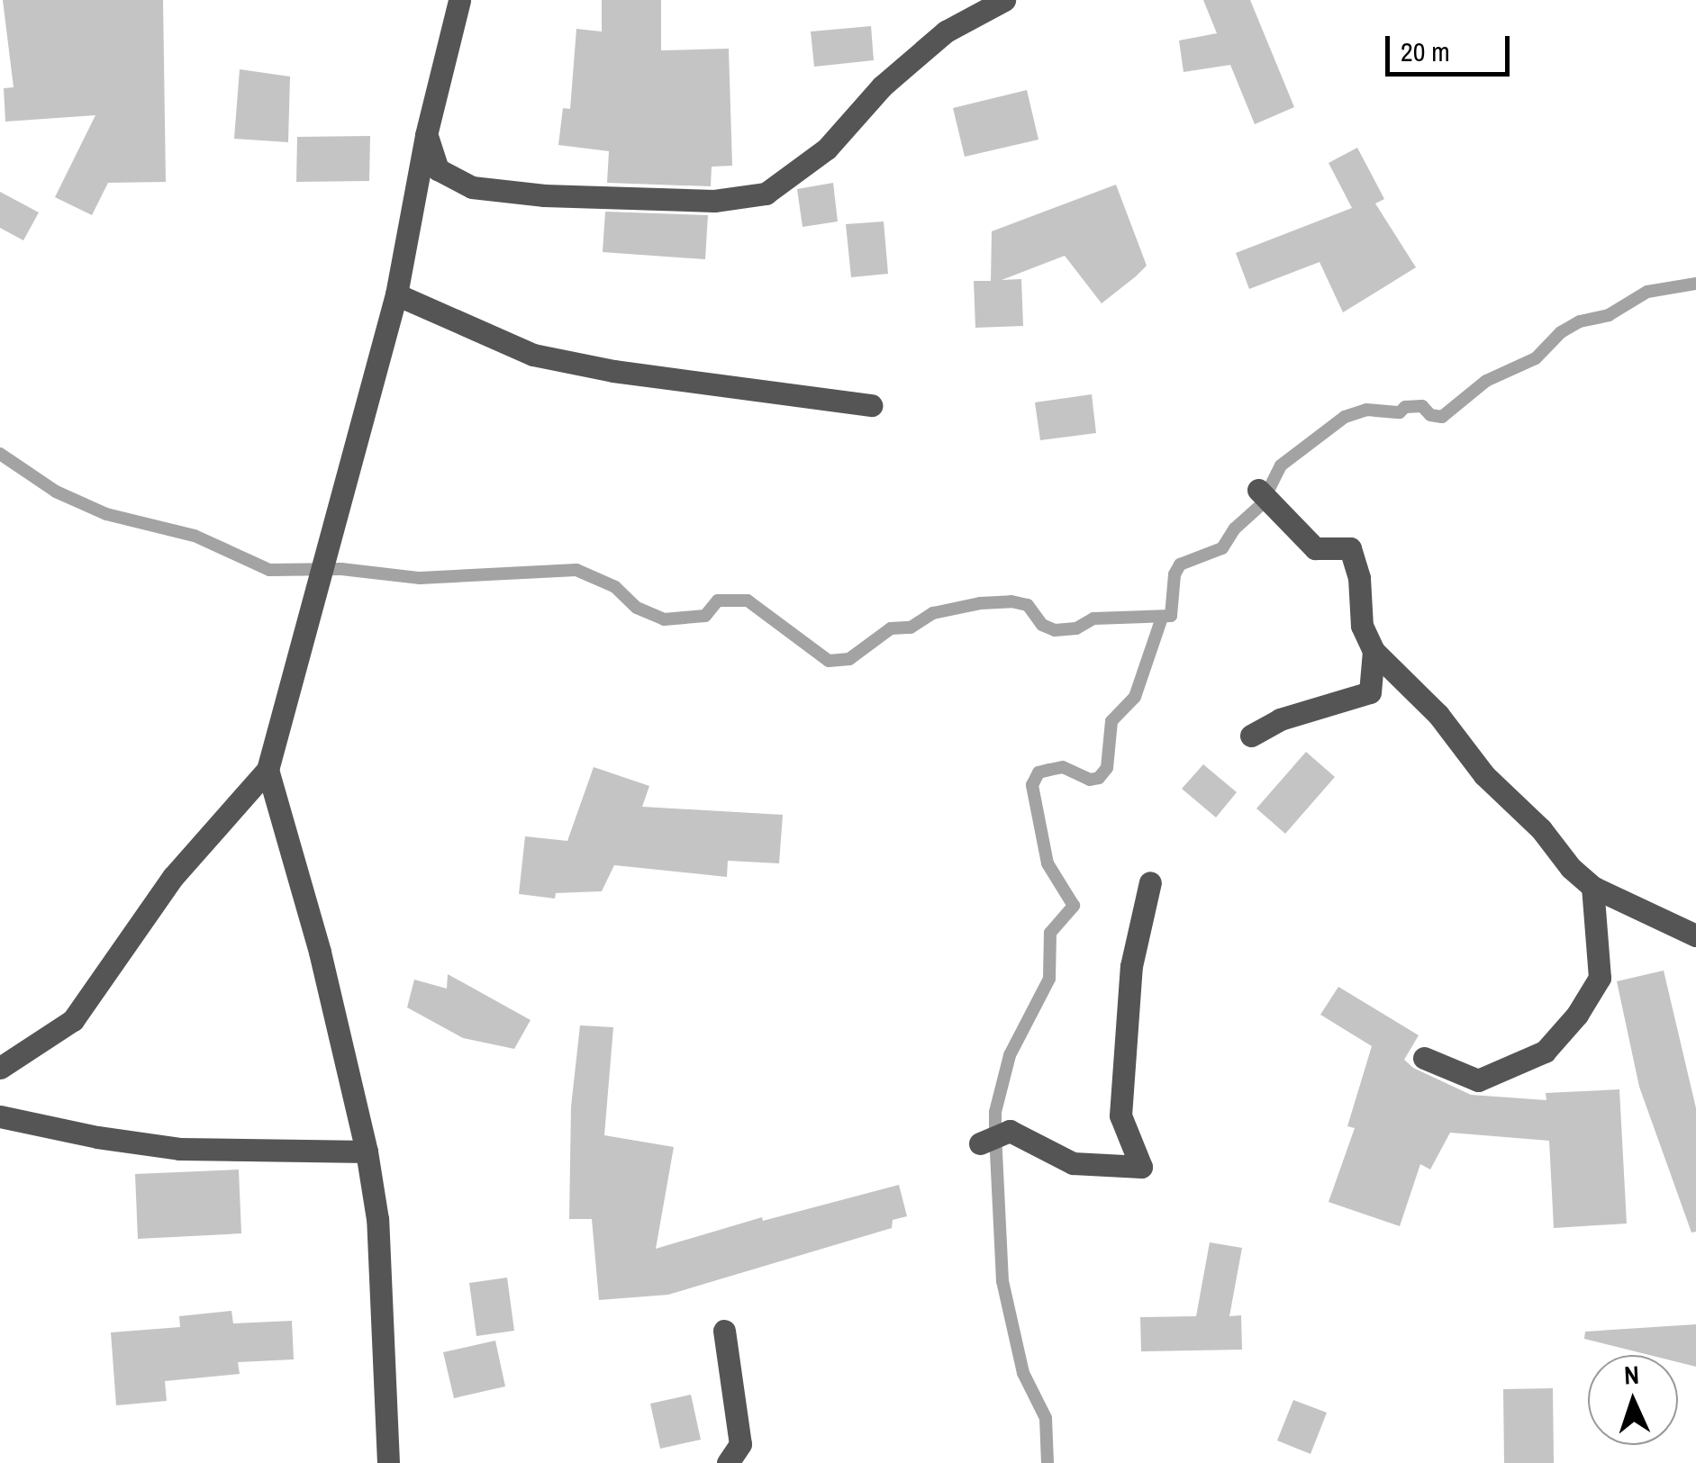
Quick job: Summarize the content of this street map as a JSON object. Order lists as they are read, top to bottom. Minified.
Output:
{"scale_bar":"20 m","north":"top"}
